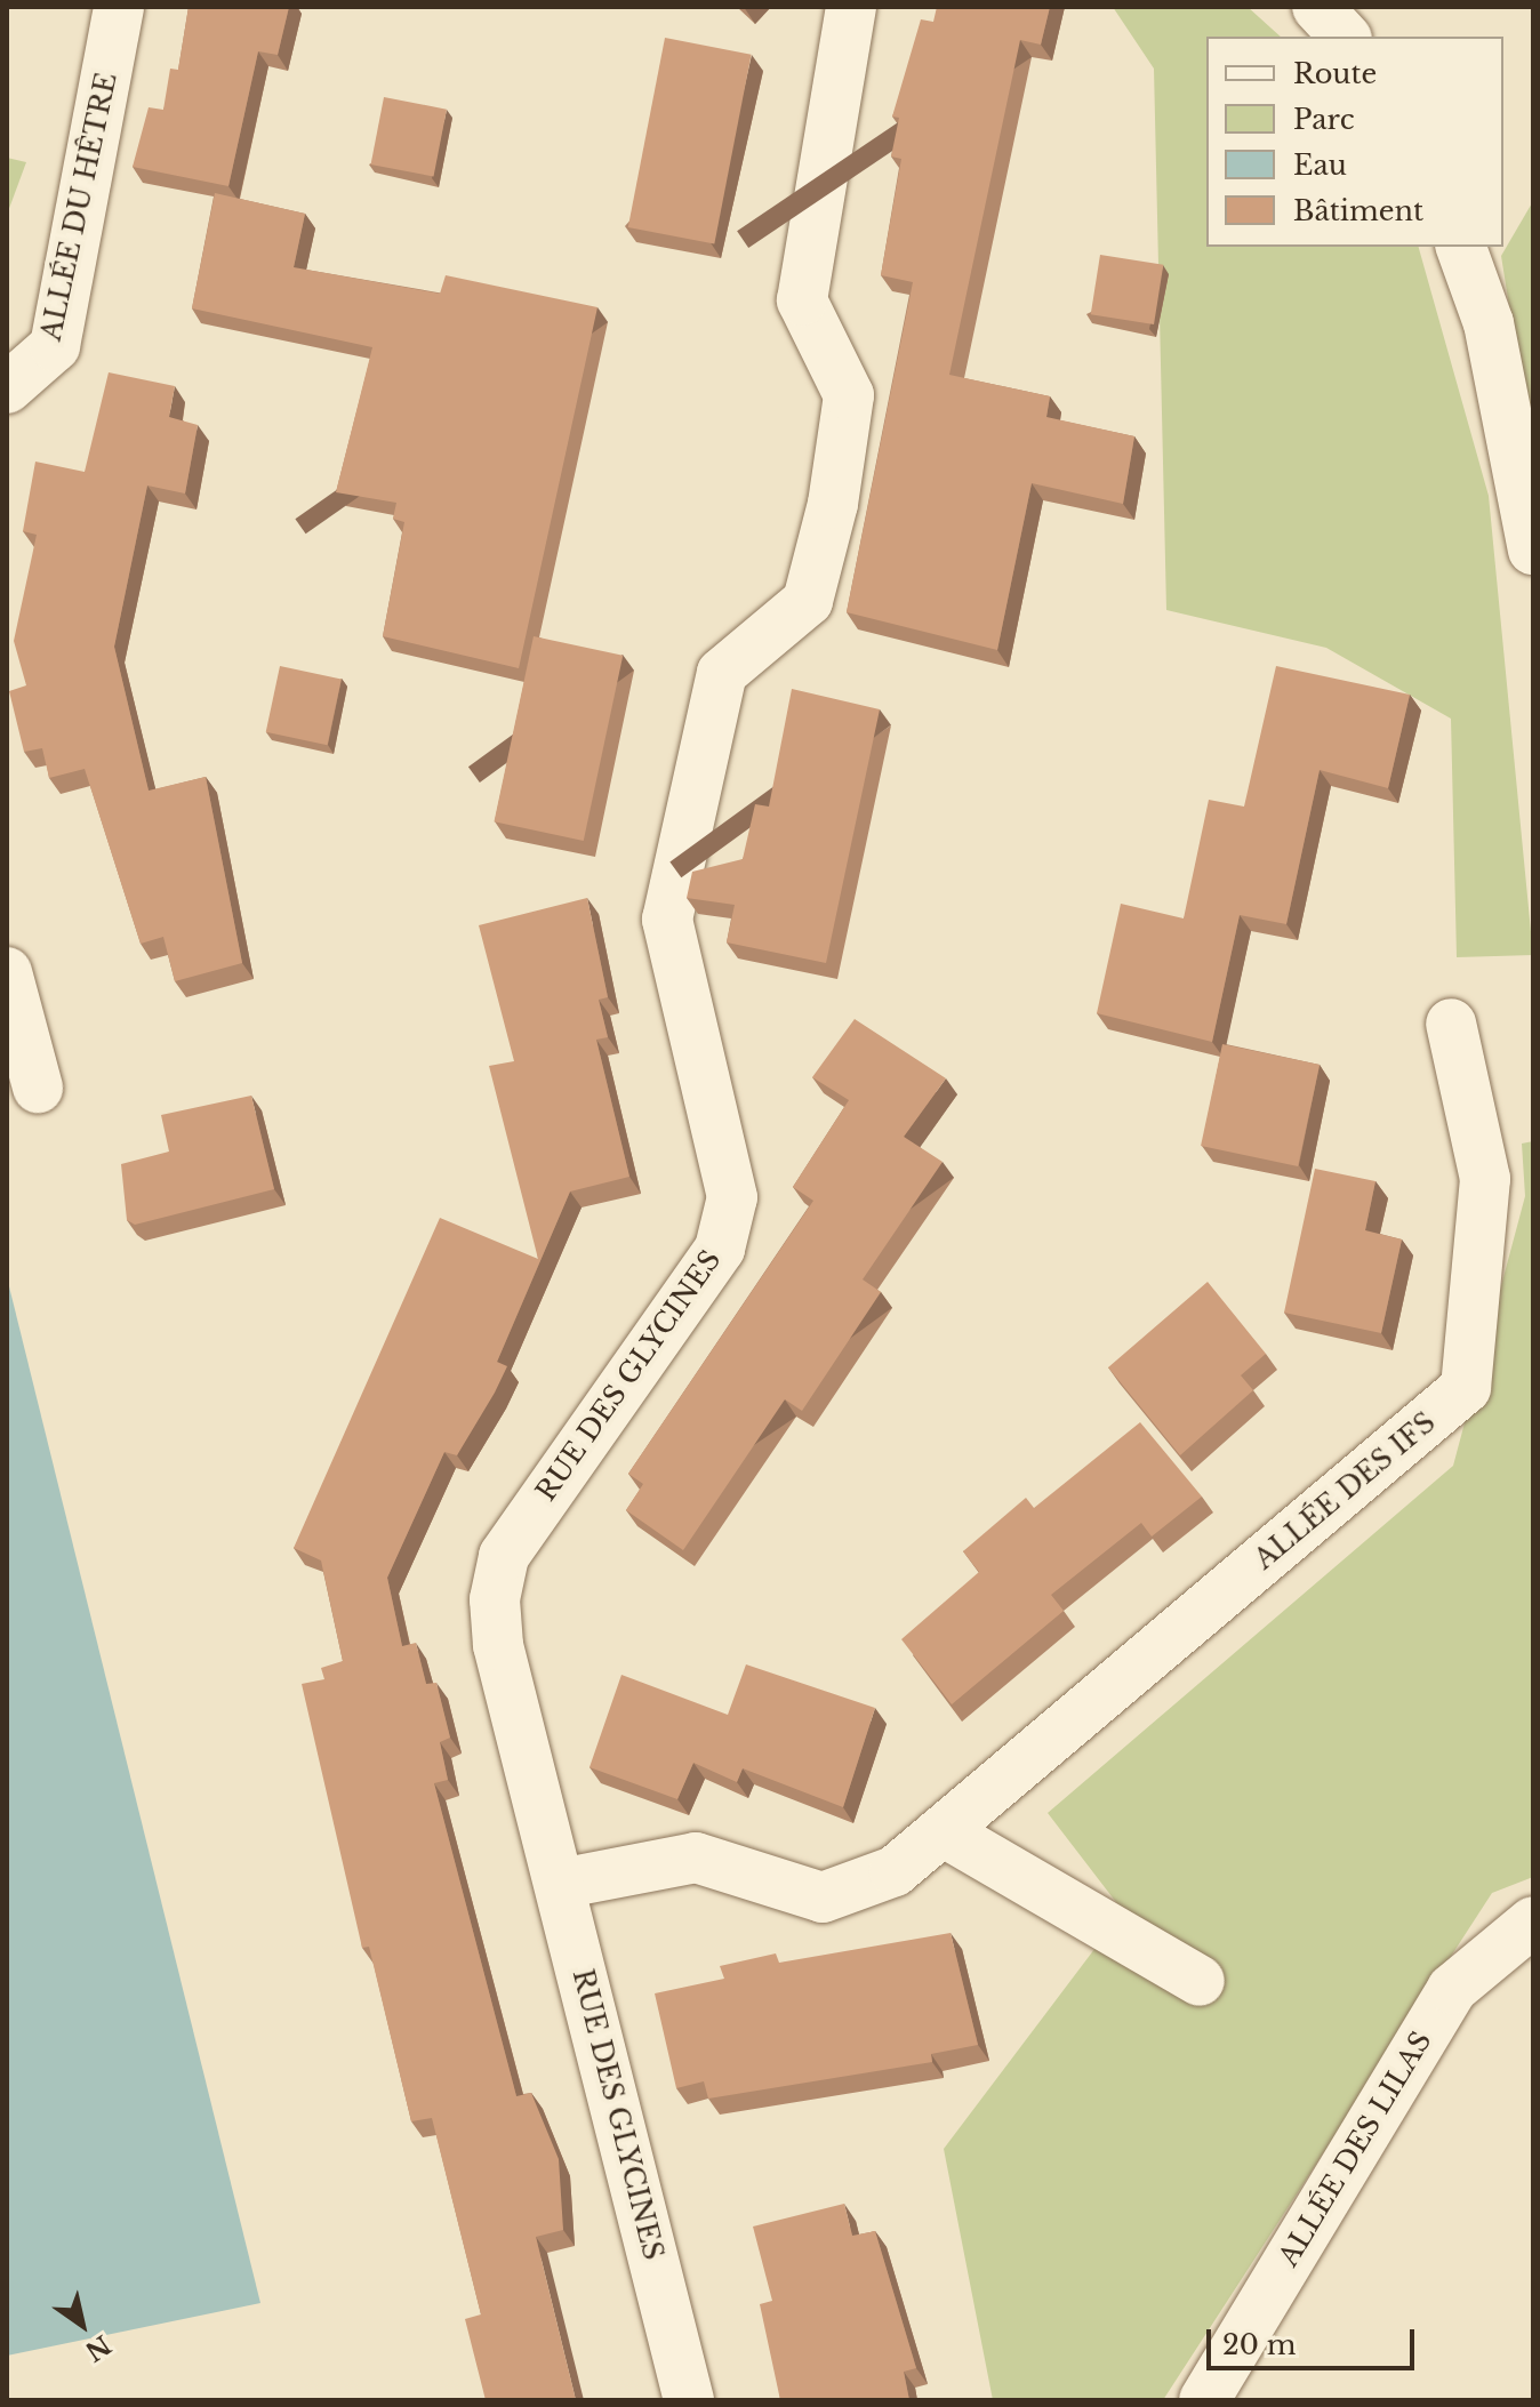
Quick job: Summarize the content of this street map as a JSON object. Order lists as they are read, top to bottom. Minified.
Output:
{"streets":{"street":["ALLÉE DU HÊTRE","RUE DES GLYCINES","ALLÉE DES IFS","ALLÉE DES LILAS"]},"crossings":[["RUE DES GLYCINES","ALLÉE DES IFS"]],"legend":["Route","Parc","Eau","Bâtiment"],"scale_bar":"20 m","north":"bottom right"}
